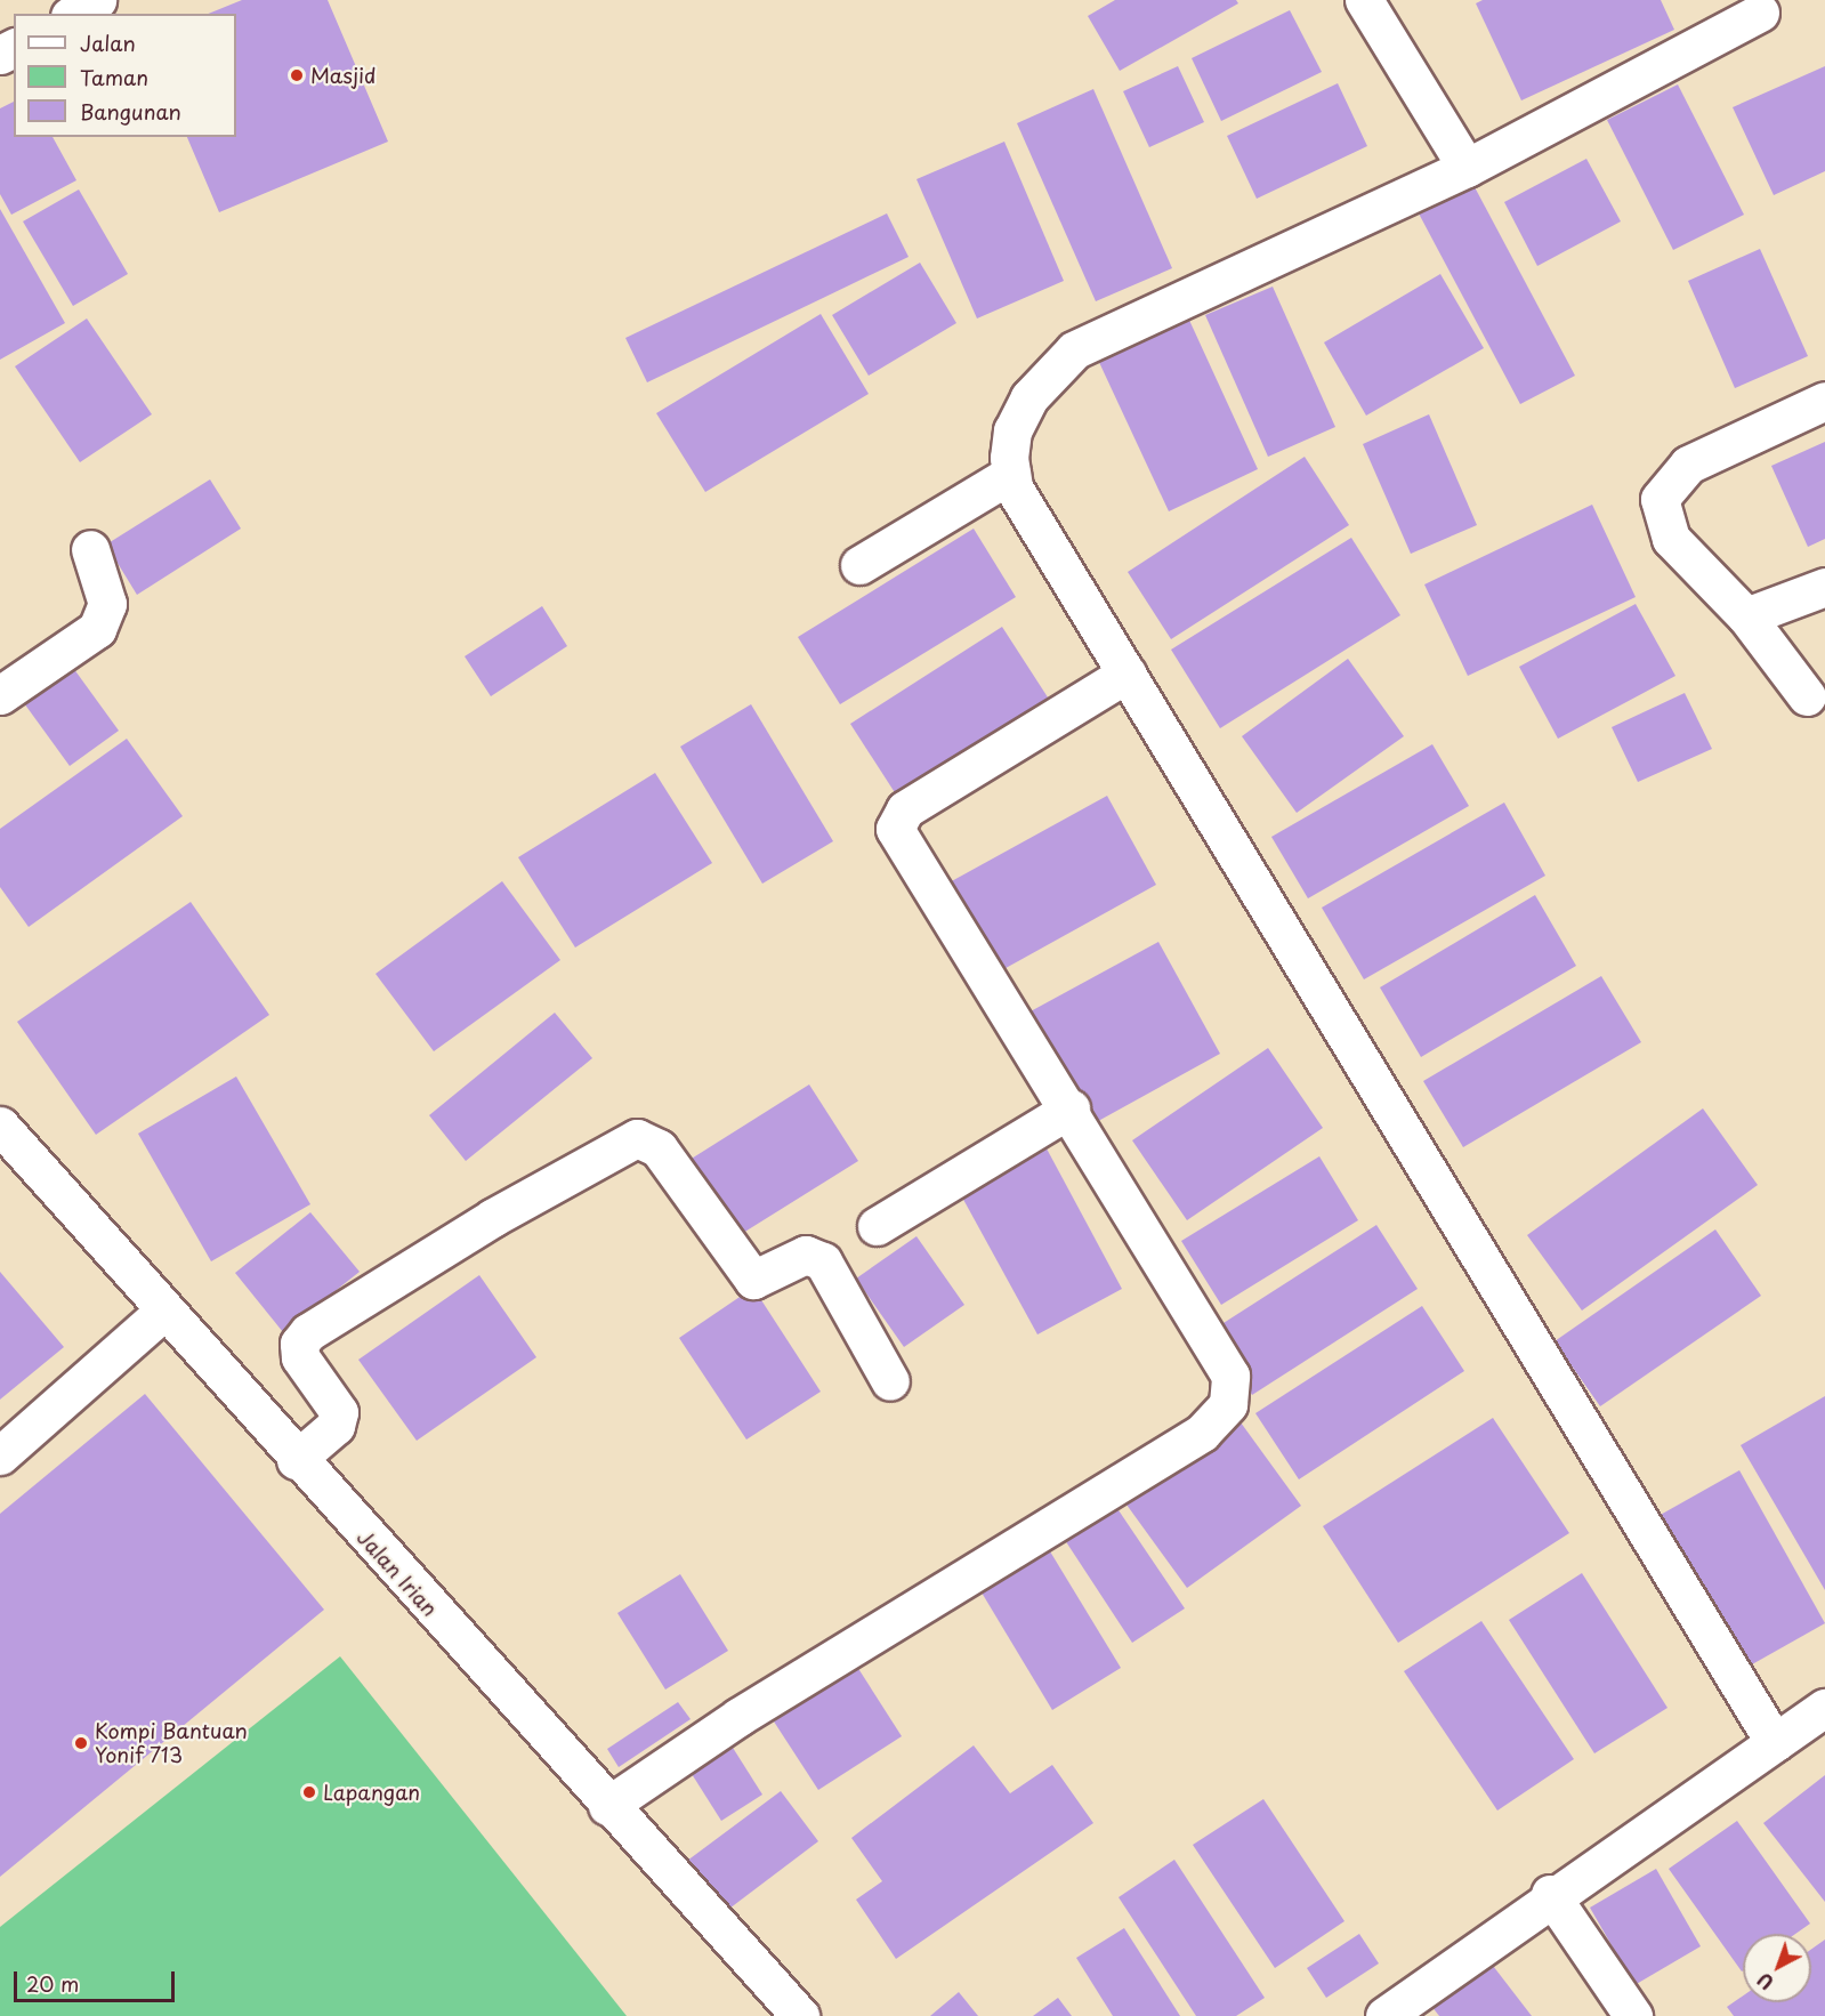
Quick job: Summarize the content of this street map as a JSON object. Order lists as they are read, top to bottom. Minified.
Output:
{"streets":{"street":["Jalan Irian"]},"places":["Masjid","Kompi Bantuan Yonif 713","Lapangan"],"legend":["Jalan","Taman","Bangunan"],"scale_bar":"20 m","north":"bottom left"}
